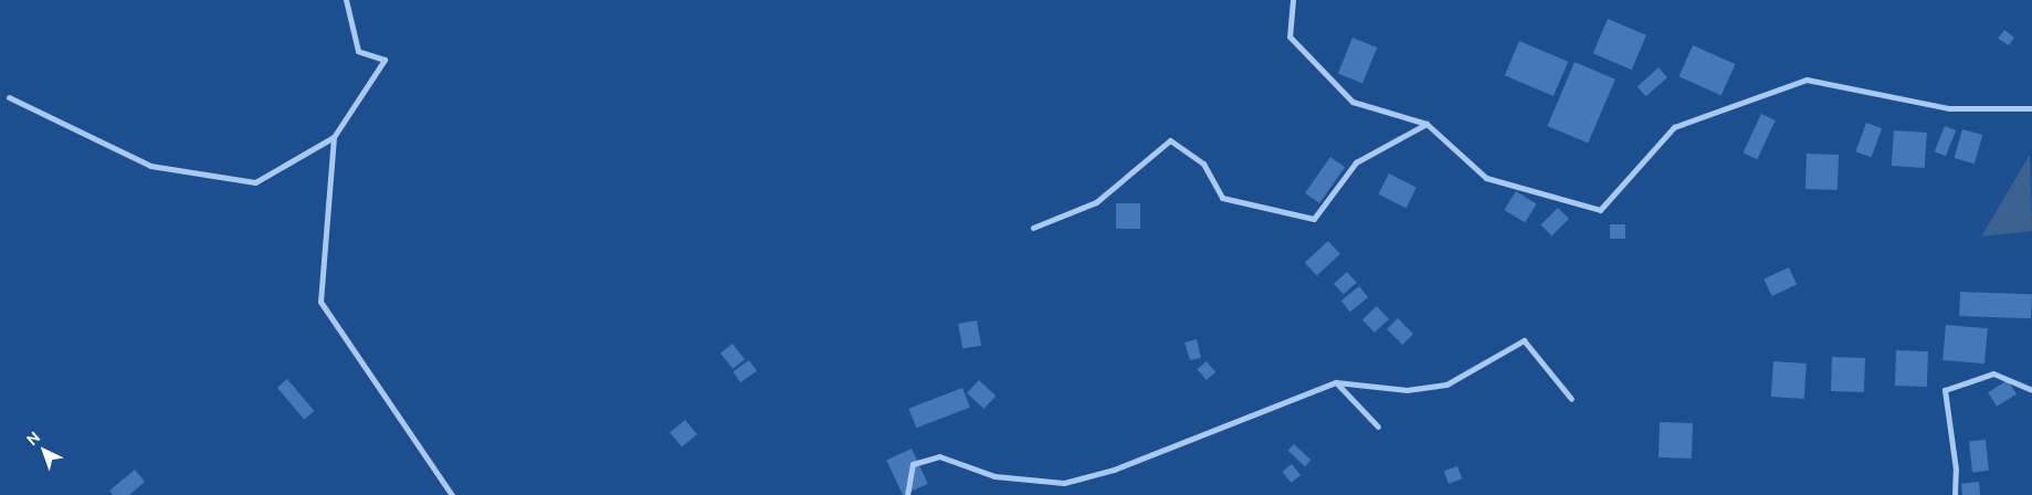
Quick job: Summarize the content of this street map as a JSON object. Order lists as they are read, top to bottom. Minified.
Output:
{"north":"top left"}
